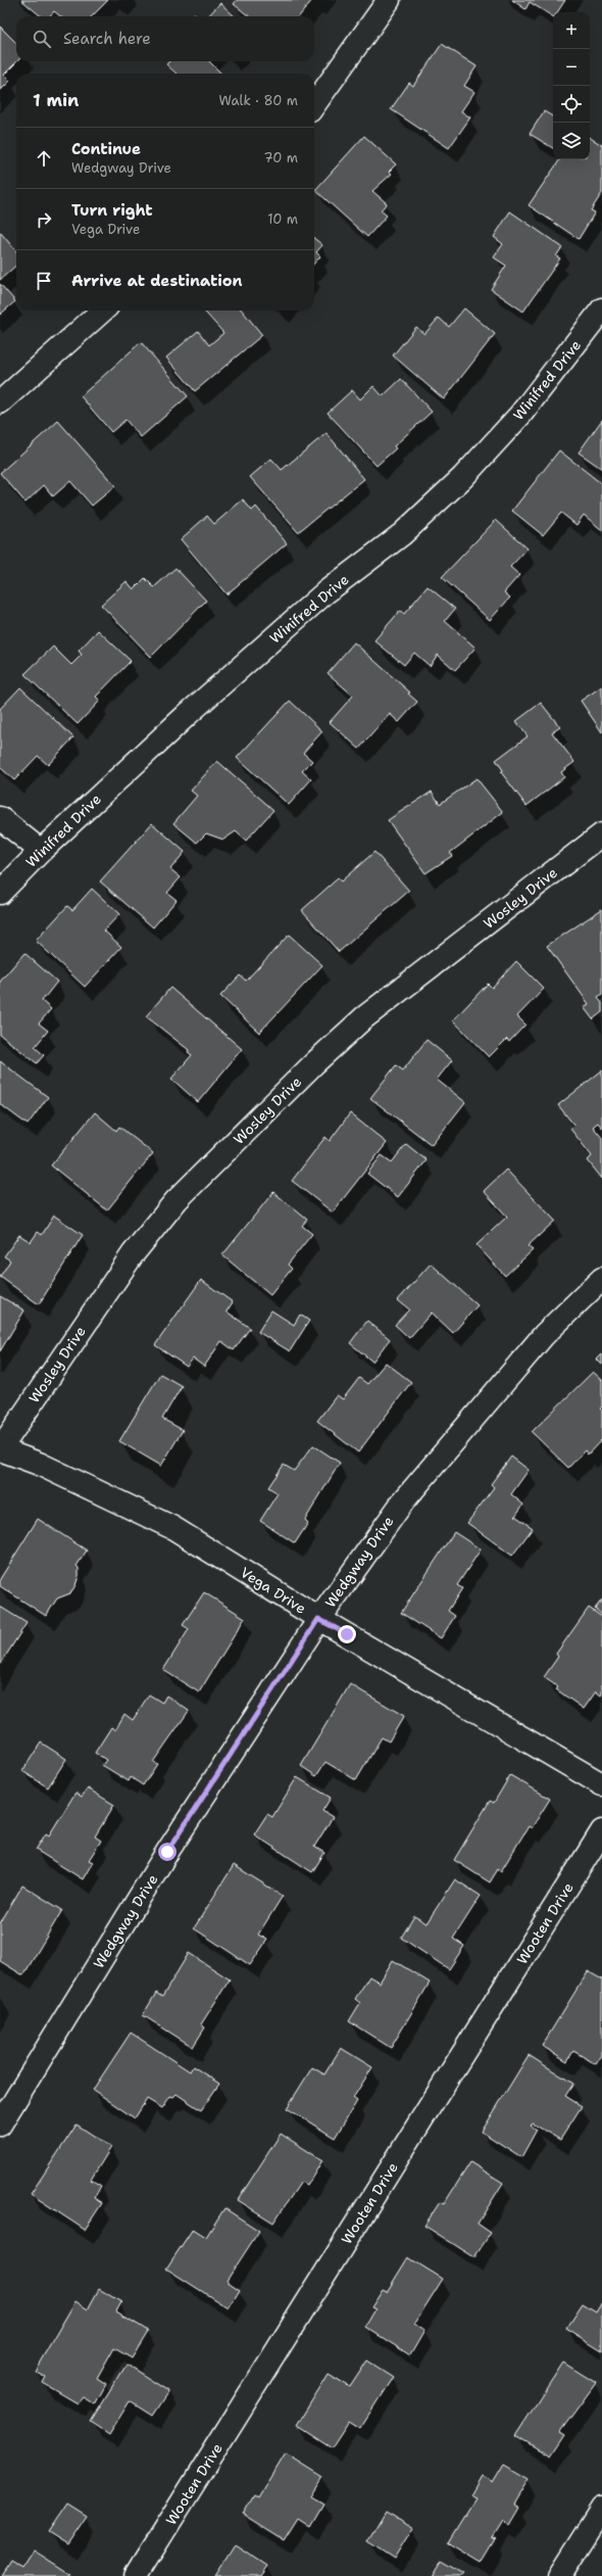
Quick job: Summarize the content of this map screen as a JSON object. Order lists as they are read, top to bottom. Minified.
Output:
{"streets":{"street":["Winifred Drive","Wosley Drive","Wedgway Drive","Vega Drive","Wooten Drive"]},"crossings":[["Wosley Drive","Vega Drive"],["Wedgway Drive","Vega Drive"]],"page":{"map_buttons":["+","−"],"search":"Search here","heading":["1 min","Walk · 80 m"],"list":[["Continue","Wedgway Drive","70 m"],["Turn right","Vega Drive","10 m"],"Arrive at destination"]}}
